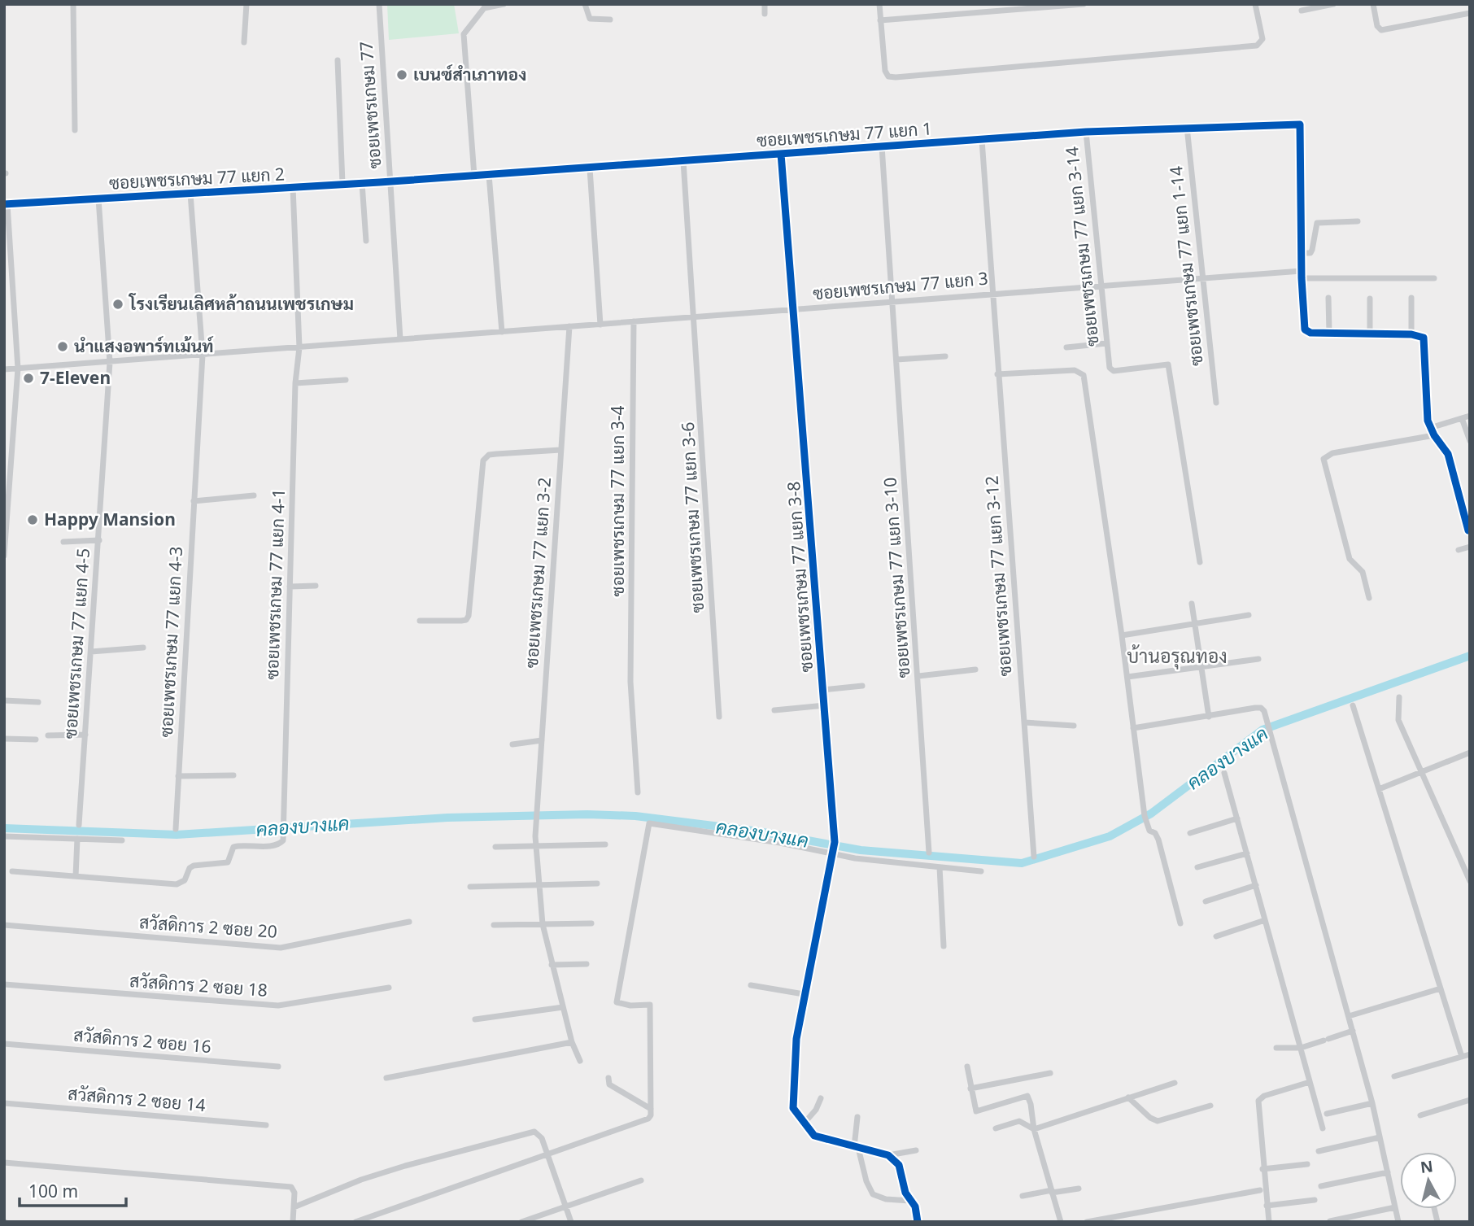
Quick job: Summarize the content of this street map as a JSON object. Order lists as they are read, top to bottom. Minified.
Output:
{"streets":{"street":["ซอยเพชรเกษม 77","ซอยเพชรเกษม 77 แยก 1","ซอยเพชรเกษม 77 แยก 2","ซอยเพชรเกษม 77 แยก 3-14","ซอยเพชรเกษม 77 แยก 1-14","ซอยเพชรเกษม 77 แยก 3","ซอยเพชรเกษม 77 แยก 3-4","ซอยเพชรเกษม 77 แยก 3-6","ซอยเพชรเกษม 77 แยก 3-2","ซอยเพชรเกษม 77 แยก 3-12","ซอยเพชรเกษม 77 แยก 3-8","ซอยเพชรเกษม 77 แยก 3-10","ซอยเพชรเกษม 77 แยก 4-1","ซอยเพชรเกษม 77 แยก 4-3","ซอยเพชรเกษม 77 แยก 4-5","สวัสดิการ 2 ซอย 20","สวัสดิการ 2 ซอย 18","สวัสดิการ 2 ซอย 16","สวัสดิการ 2 ซอย 14"]},"crossings":[["ซอยเพชรเกษม 77","ซอยเพชรเกษม 77 แยก 1"],["ซอยเพชรเกษม 77","ซอยเพชรเกษม 77 แยก 2"],["ซอยเพชรเกษม 77","ซอยเพชรเกษม 77 แยก 3"],["ซอยเพชรเกษม 77 แยก 1","ซอยเพชรเกษม 77 แยก 2"],["ซอยเพชรเกษม 77 แยก 1","ซอยเพชรเกษม 77 แยก 3-14"],["ซอยเพชรเกษม 77 แยก 1","ซอยเพชรเกษม 77 แยก 1-14"],["ซอยเพชรเกษม 77 แยก 1","ซอยเพชรเกษม 77 แยก 3-6"],["ซอยเพชรเกษม 77 แยก 1","ซอยเพชรเกษม 77 แยก 3-12"],["ซอยเพชรเกษม 77 แยก 1","ซอยเพชรเกษม 77 แยก 3-8"],["ซอยเพชรเกษม 77 แยก 1","ซอยเพชรเกษม 77 แยก 3-10"],["ซอยเพชรเกษม 77 แยก 2","ซอยเพชรเกษม 77 แยก 4-1"],["ซอยเพชรเกษม 77 แยก 2","ซอยเพชรเกษม 77 แยก 4-3"],["ซอยเพชรเกษม 77 แยก 2","ซอยเพชรเกษม 77 แยก 4-5"],["ซอยเพชรเกษม 77 แยก 3-14","ซอยเพชรเกษม 77 แยก 3"],["ซอยเพชรเกษม 77 แยก 1-14","ซอยเพชรเกษม 77 แยก 3"],["ซอยเพชรเกษม 77 แยก 3","ซอยเพชรเกษม 77 แยก 3-4"],["ซอยเพชรเกษม 77 แยก 3","ซอยเพชรเกษม 77 แยก 3-6"],["ซอยเพชรเกษม 77 แยก 3","ซอยเพชรเกษม 77 แยก 3-2"],["ซอยเพชรเกษม 77 แยก 3","ซอยเพชรเกษม 77 แยก 3-12"],["ซอยเพชรเกษม 77 แยก 3","ซอยเพชรเกษม 77 แยก 3-8"],["ซอยเพชรเกษม 77 แยก 3","ซอยเพชรเกษม 77 แยก 3-10"],["ซอยเพชรเกษม 77 แยก 3","ซอยเพชรเกษม 77 แยก 4-1"],["ซอยเพชรเกษม 77 แยก 3","ซอยเพชรเกษม 77 แยก 4-3"],["ซอยเพชรเกษม 77 แยก 3","ซอยเพชรเกษม 77 แยก 4-5"]],"districts":["บ้านอรุณทอง"],"water":["คลองบางแค"],"places":["เบนซ์สำเภาทอง","โรงเรียนเลิศหล้าถนนเพชรเกษม","นำแสงอพาร์ทเม้นท์","7-Eleven","Happy Mansion"],"scale_bar":"100 m","north":"top"}
